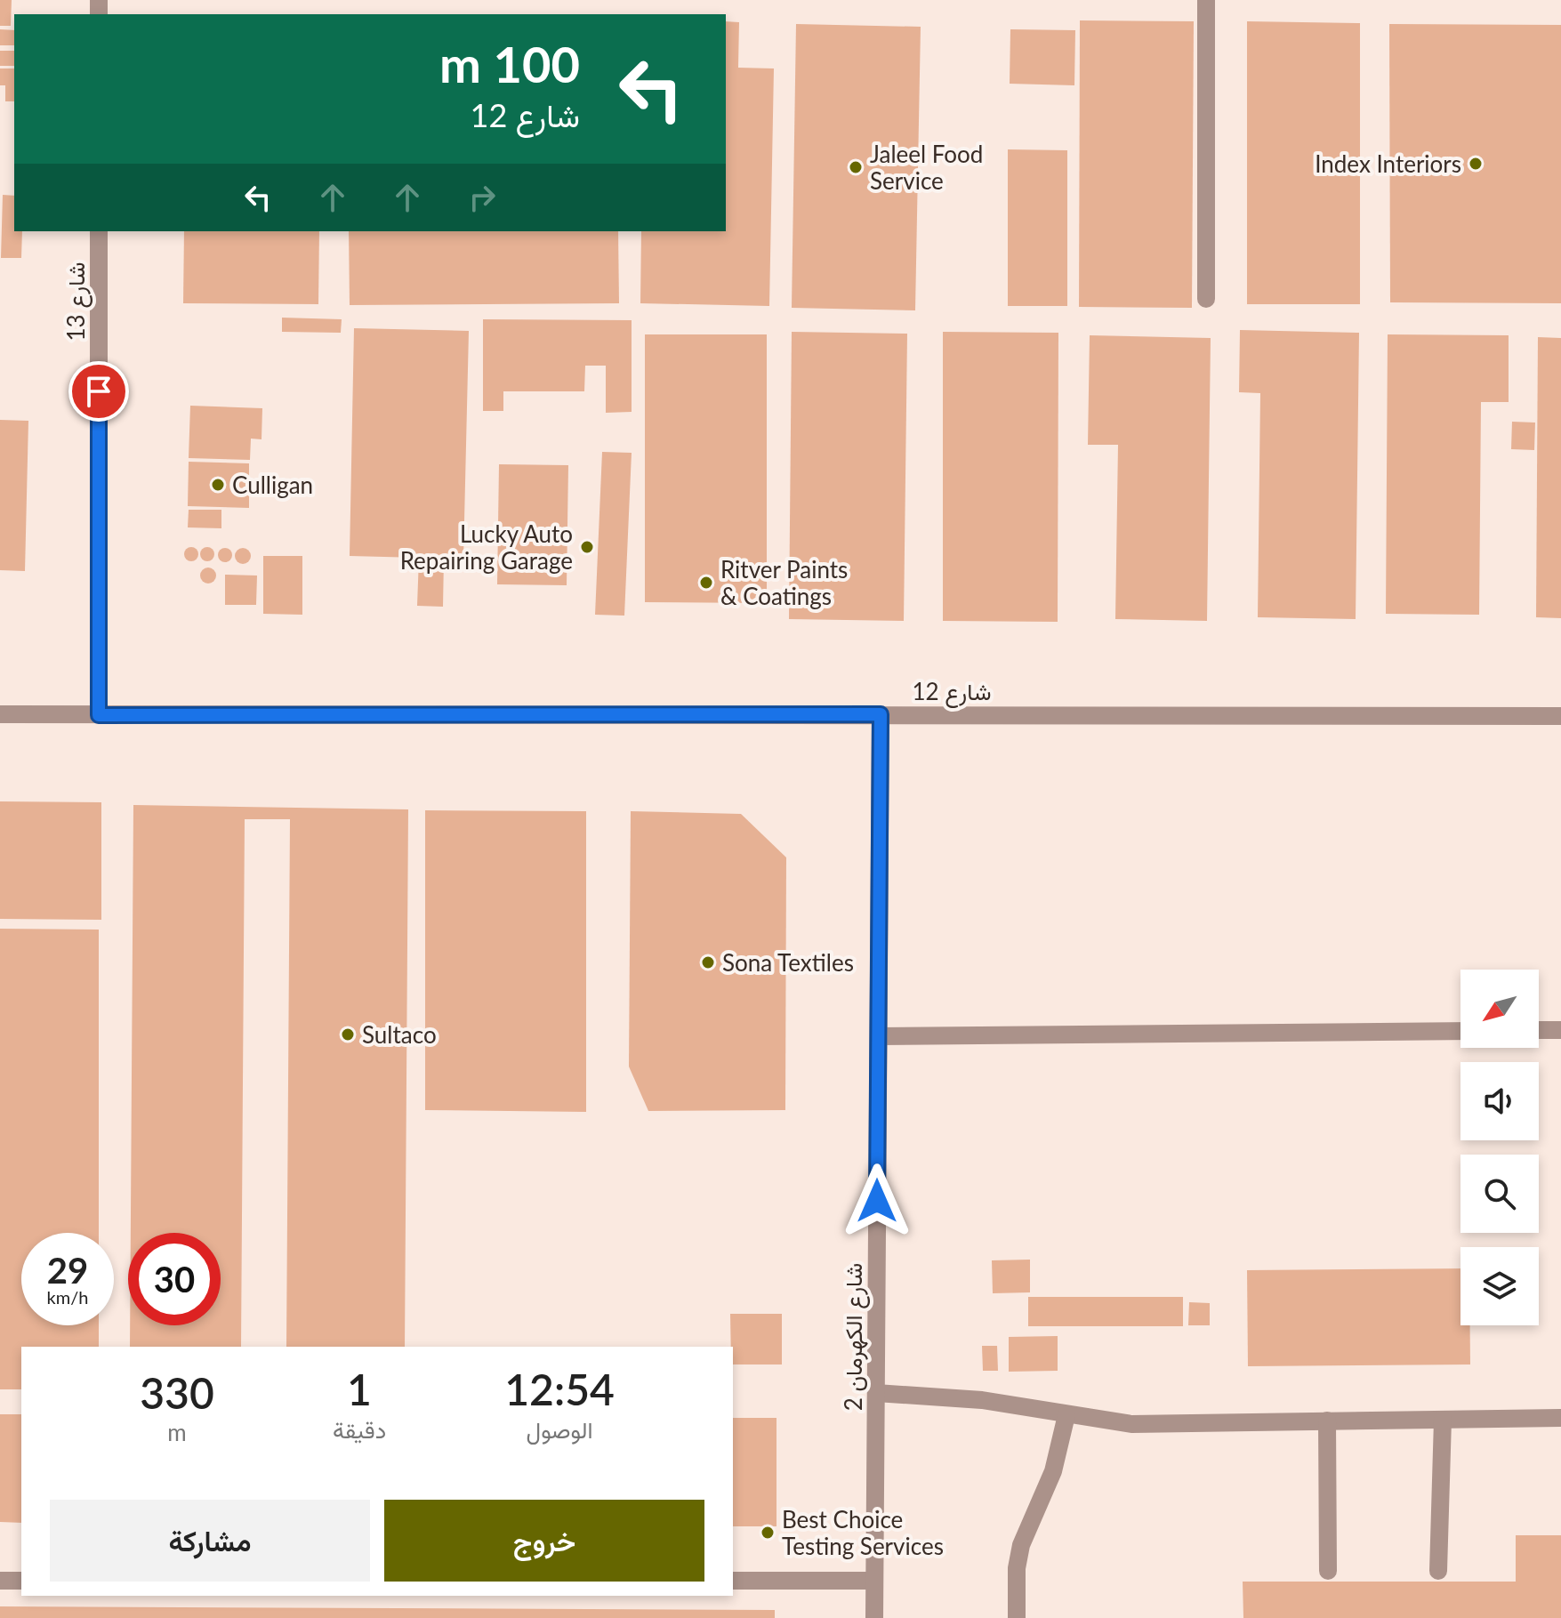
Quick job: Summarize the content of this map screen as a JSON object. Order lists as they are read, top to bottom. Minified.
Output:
{"streets":{"street":["شارع 13","شارع 12","شارع الكهرمان 2"]},"crossings":[["شارع 13","شارع 12"],["شارع 12","شارع الكهرمان 2"]],"places":["Index Interiors","Jaleel Food Service","Culligan","Lucky Auto Repairing Garage","Ritver Paints & Coatings","Sona Textiles","Sultaco","Best Choice Testing Services"],"north":"bottom left","page":{"turn":["100 m","شارع 12"],"speed":"29 km/h","limit":"30","eta":["12:54","الوصول","1","دقيقة","330","m"],"buttons":["خروج","مشاركة"]}}
